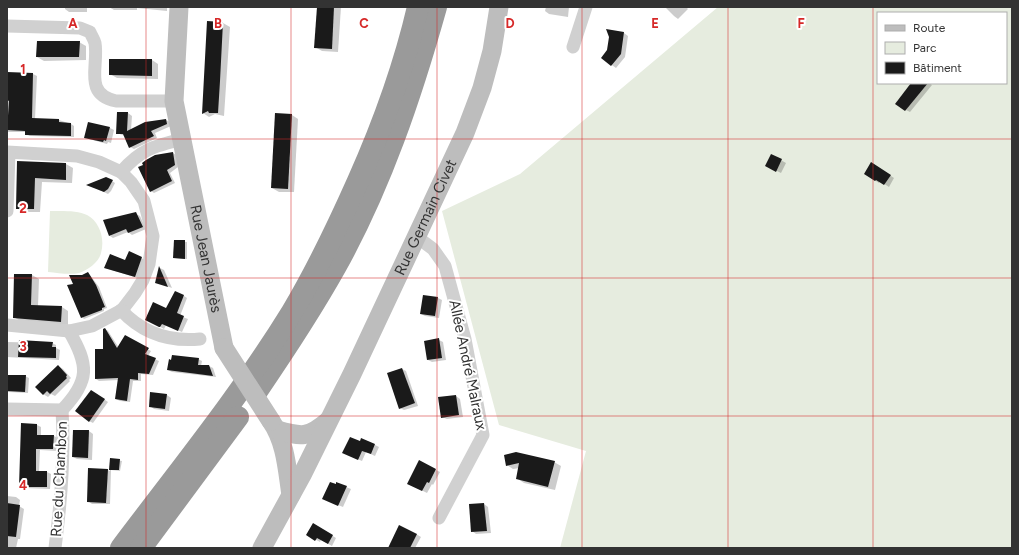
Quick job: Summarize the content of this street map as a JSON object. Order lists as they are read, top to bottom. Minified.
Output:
{"streets":{"street":["Rue Germain Civet","Rue Jean Jaurès","Allée André Malraux","Rue du Chambon"]},"crossings":[["Rue Germain Civet","Rue Jean Jaurès"],["Rue Germain Civet","Allée André Malraux"]],"legend":["Route","Parc","Bâtiment"],"grid":{"columns":["A","B","C","D","E","F"],"rows":["1","2","3","4"]}}
